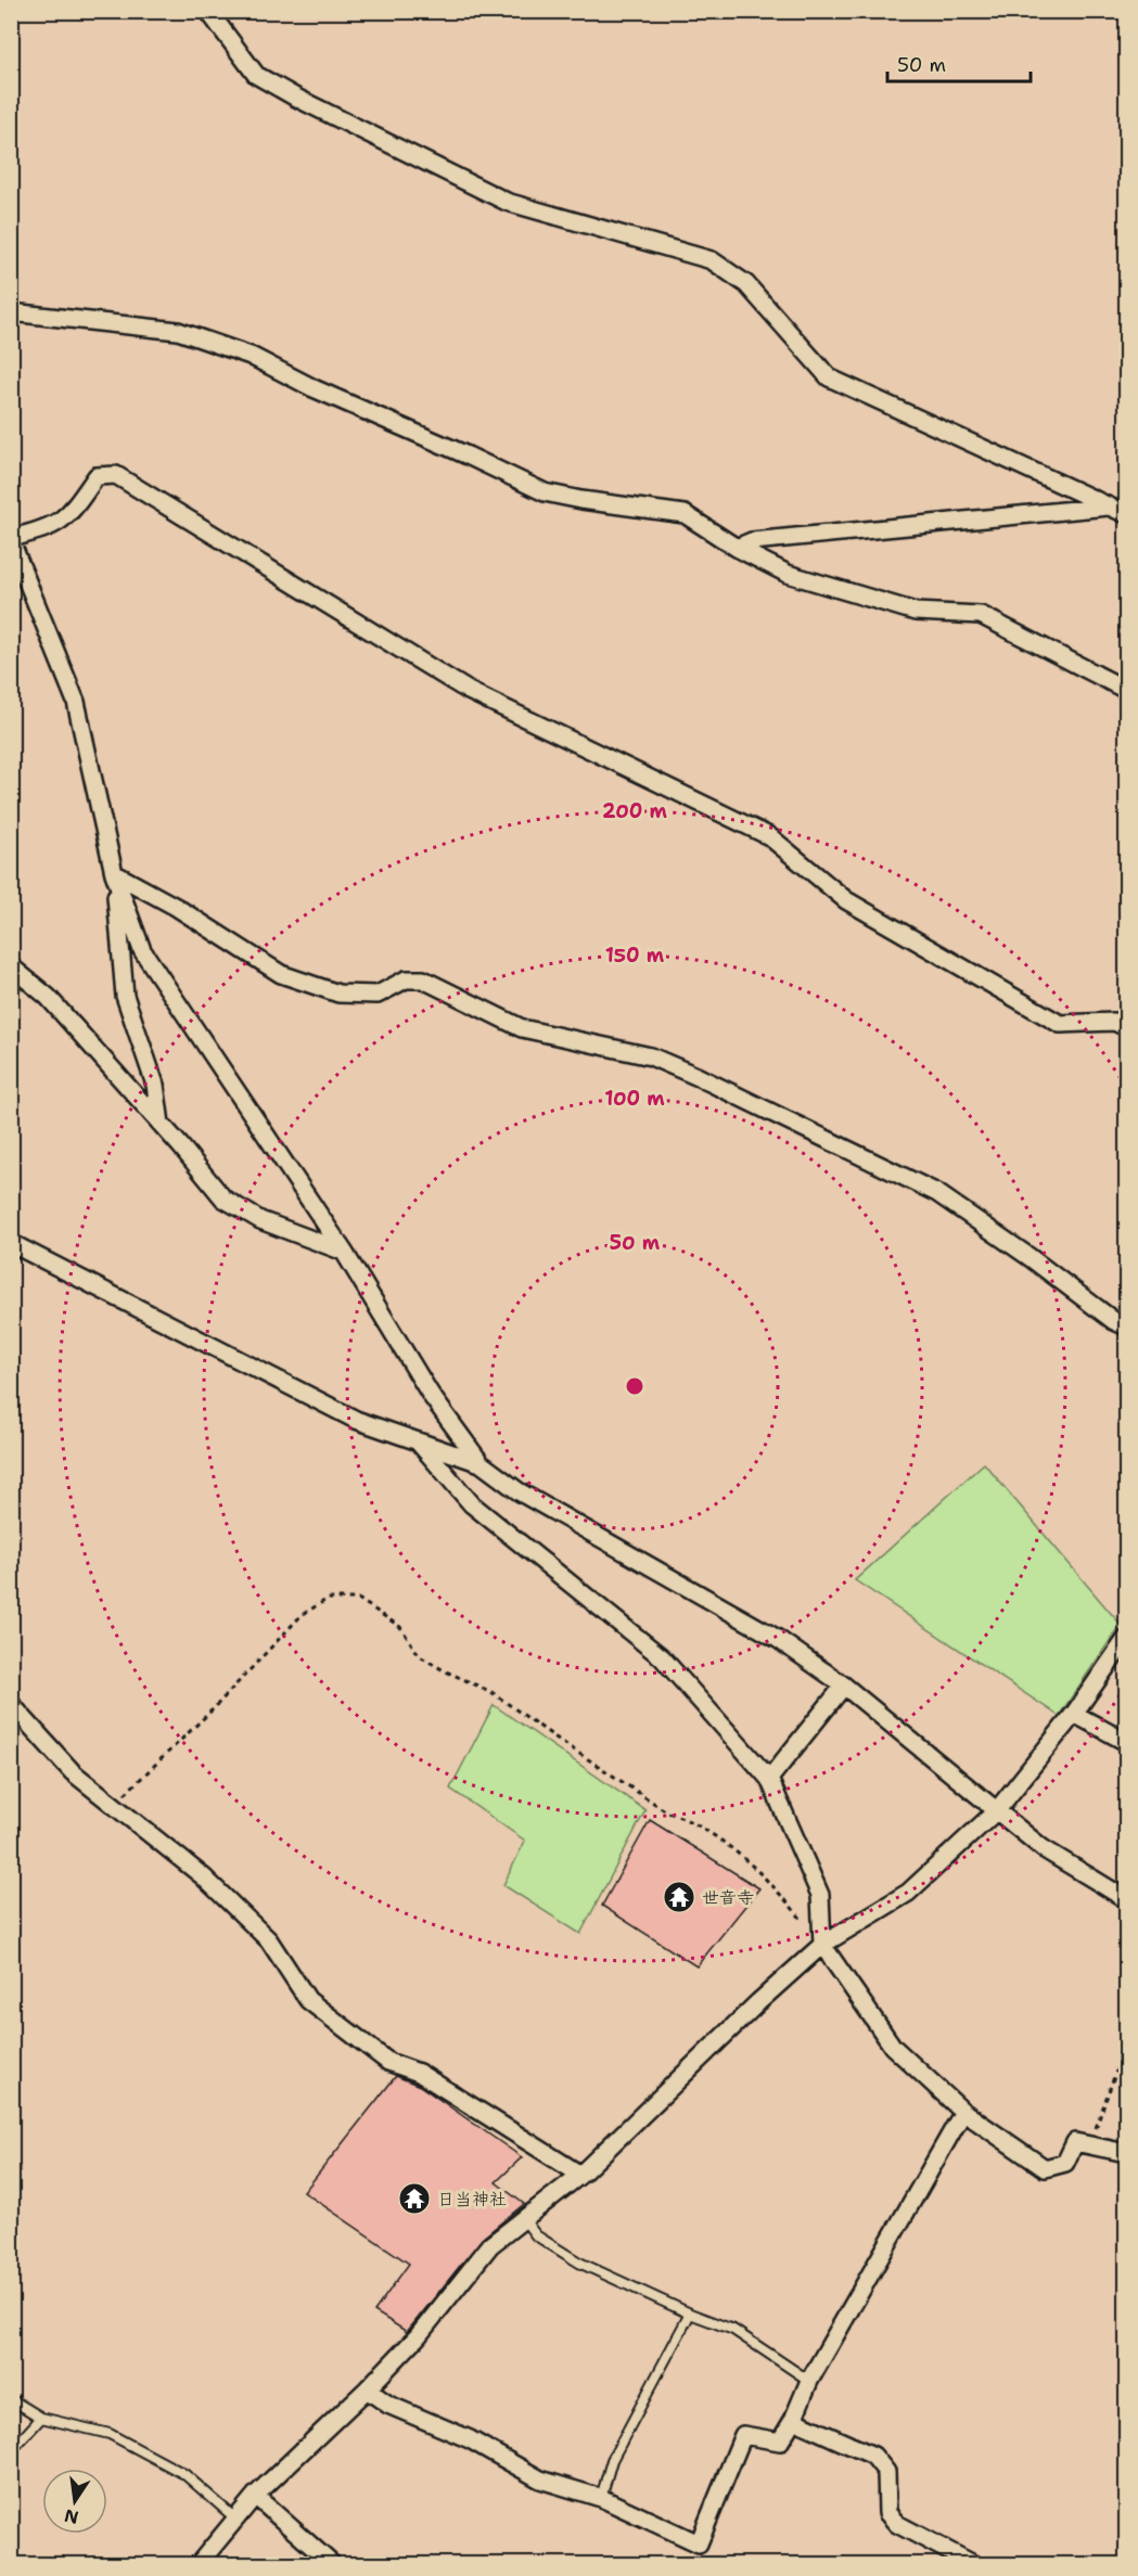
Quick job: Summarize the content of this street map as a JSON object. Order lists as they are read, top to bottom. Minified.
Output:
{"places":{"temple":["世音寺","日当神社"]},"scale_bar":"50 m","north":"bottom","rings":["200 m","150 m","100 m","50 m"]}
